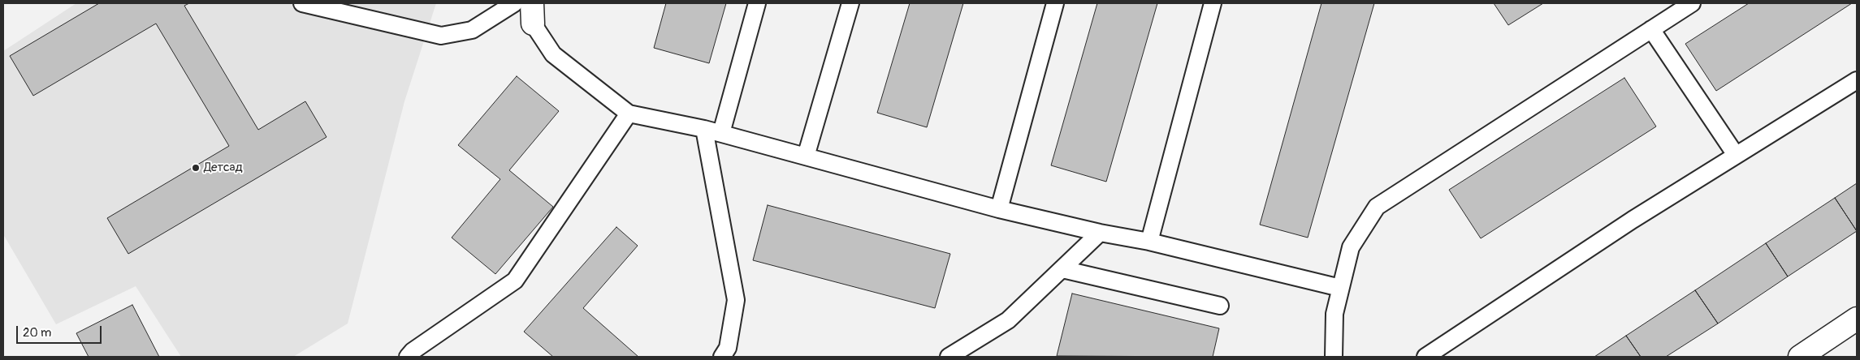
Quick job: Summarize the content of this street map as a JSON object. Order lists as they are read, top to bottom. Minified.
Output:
{"places":["Детсад"],"scale_bar":"20 m"}
